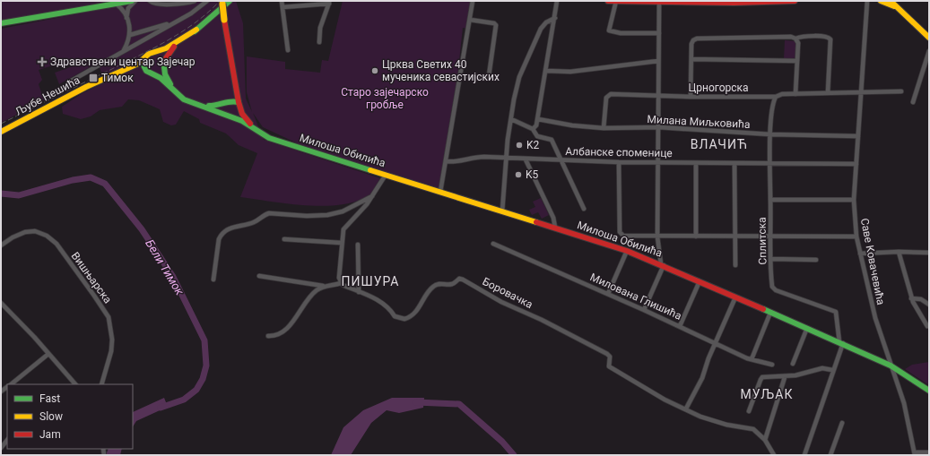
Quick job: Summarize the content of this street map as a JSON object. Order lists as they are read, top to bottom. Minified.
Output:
{"streets":{"main road":["Љубе Нешића","Милоша Обилића"],"street":["Црногорска","Милана Миљковића","Албанске споменице","Сплитска","Саве Ковачевића","Вишњарска","Боровачка","Милована Глишића"]},"crossings":[["Црногорска","Милана Миљковића"],["Црногорска","Сплитска"],["Црногорска","Саве Ковачевића"],["Милана Миљковића","Сплитска"],["Милана Миљковића","Саве Ковачевића"],["Милоша Обилића","Сплитска"],["Милоша Обилића","Саве Ковачевића"],["Албанске споменице","Сплитска"],["Албанске споменице","Саве Ковачевића"]],"districts":["ВЛАЧИЋ","ПИШУРА","МУЉАК"],"water":["Бели Тимок"],"parks":["Старо зајечарско гробље"],"places":{"health":["Здравствени центар Зајечар"],"other":["Црква Светих 40 мученика севастијских","K2","K5"],"transit":["Тимок"]},"legend":["Fast","Slow","Jam"]}
